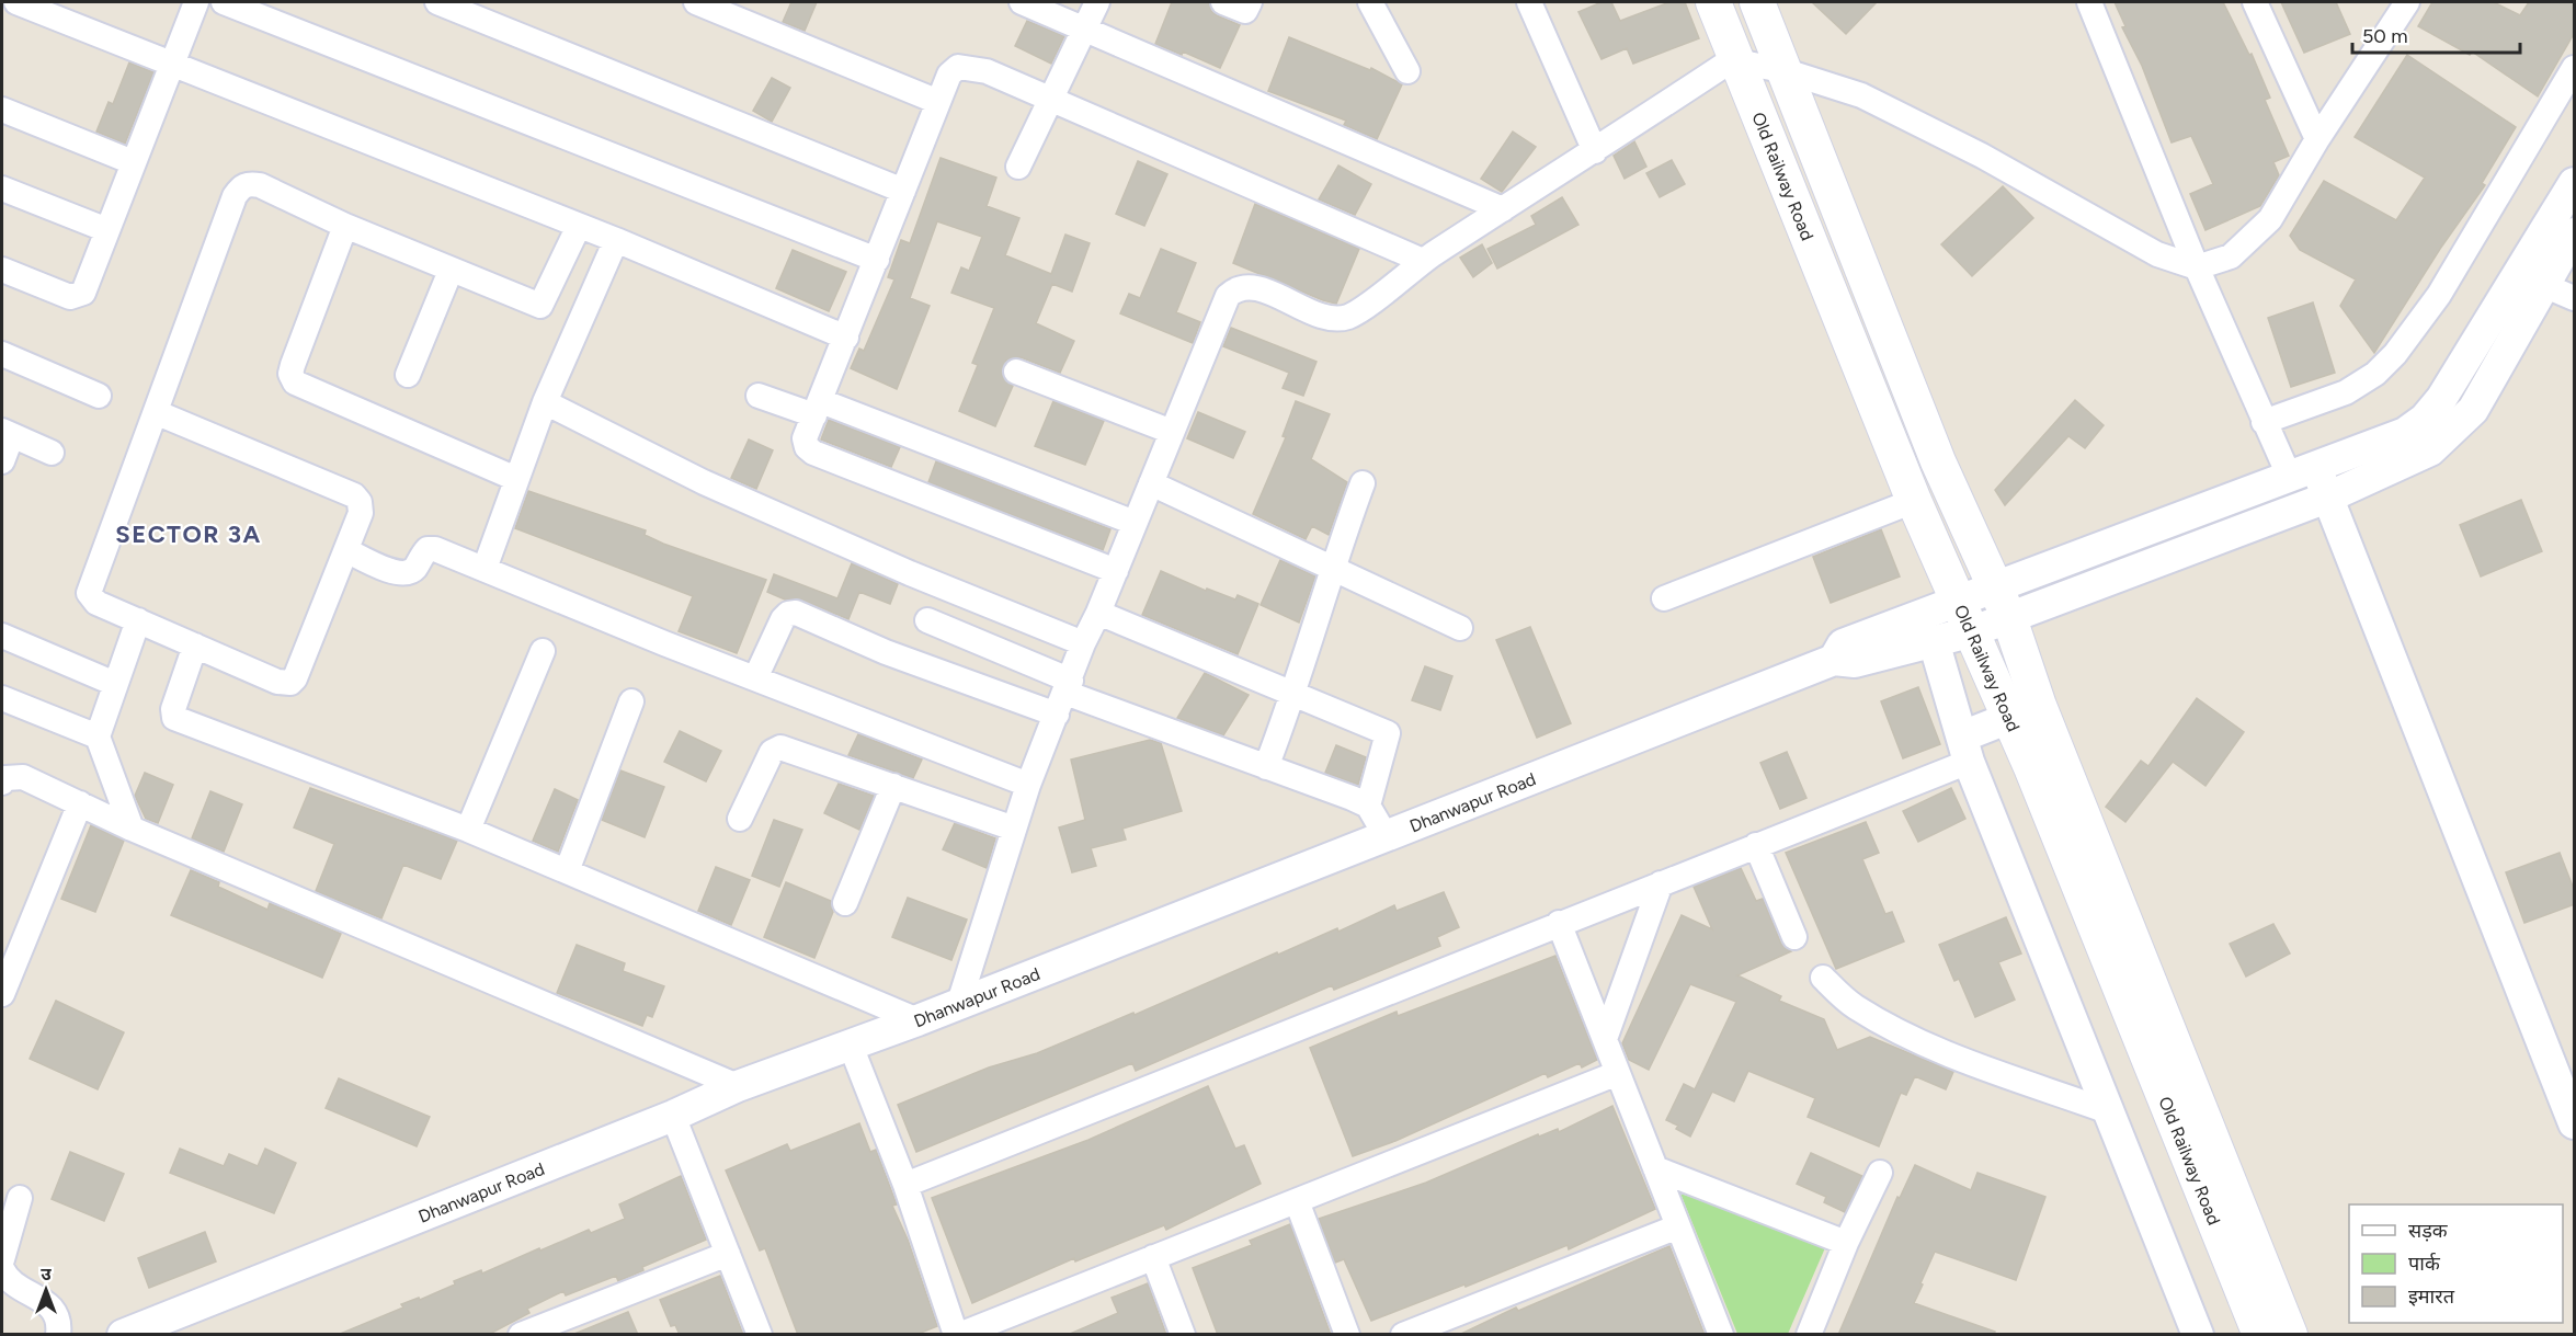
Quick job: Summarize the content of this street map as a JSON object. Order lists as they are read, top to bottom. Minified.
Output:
{"streets":{"main road":["Old Railway Road"],"street":["Dhanwapur Road"]},"crossings":[["Old Railway Road","Dhanwapur Road"]],"districts":["SECTOR 3A"],"legend":["सड़क","पार्क","इमारत"],"scale_bar":"50 m","north":"top"}
